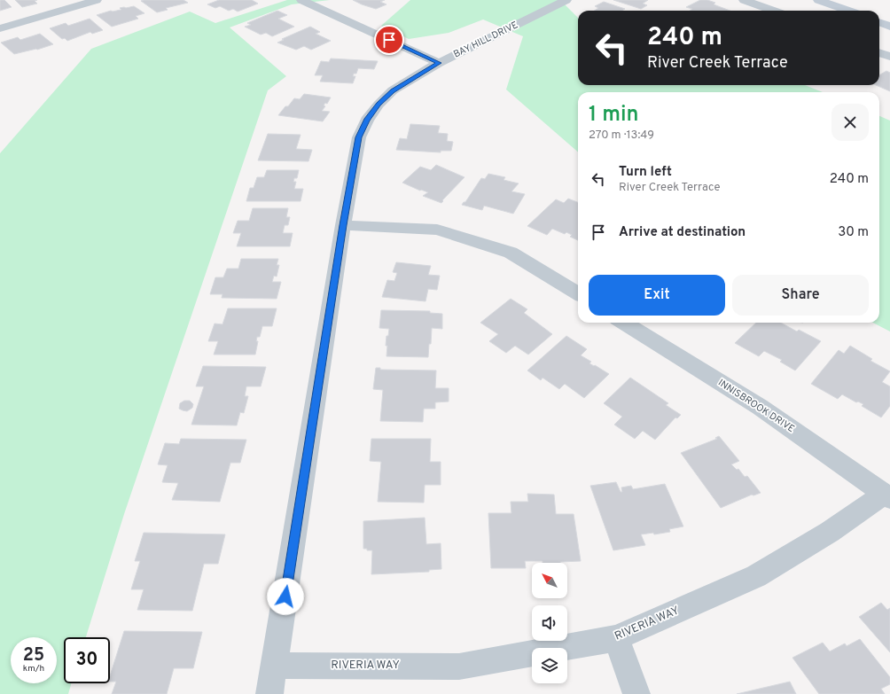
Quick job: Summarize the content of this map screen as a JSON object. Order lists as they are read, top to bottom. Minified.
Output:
{"streets":{"street":["BAY HILL DRIVE","INNISBROOK DRIVE","RIVERIA WAY"]},"crossings":[["BAY HILL DRIVE","RIVERIA WAY"],["INNISBROOK DRIVE","RIVERIA WAY"]],"north":"top left","page":{"turn":["240 m","River Creek Terrace"],"heading":["1 min","270 m · 13:49"],"list":[{"name":"Turn left","note":"River Creek Terrace","value":"240 m"},{"name":"Arrive at destination","value":"30 m"}],"buttons":["Exit","Share"],"speed":"25 km/h","limit":"30"}}
